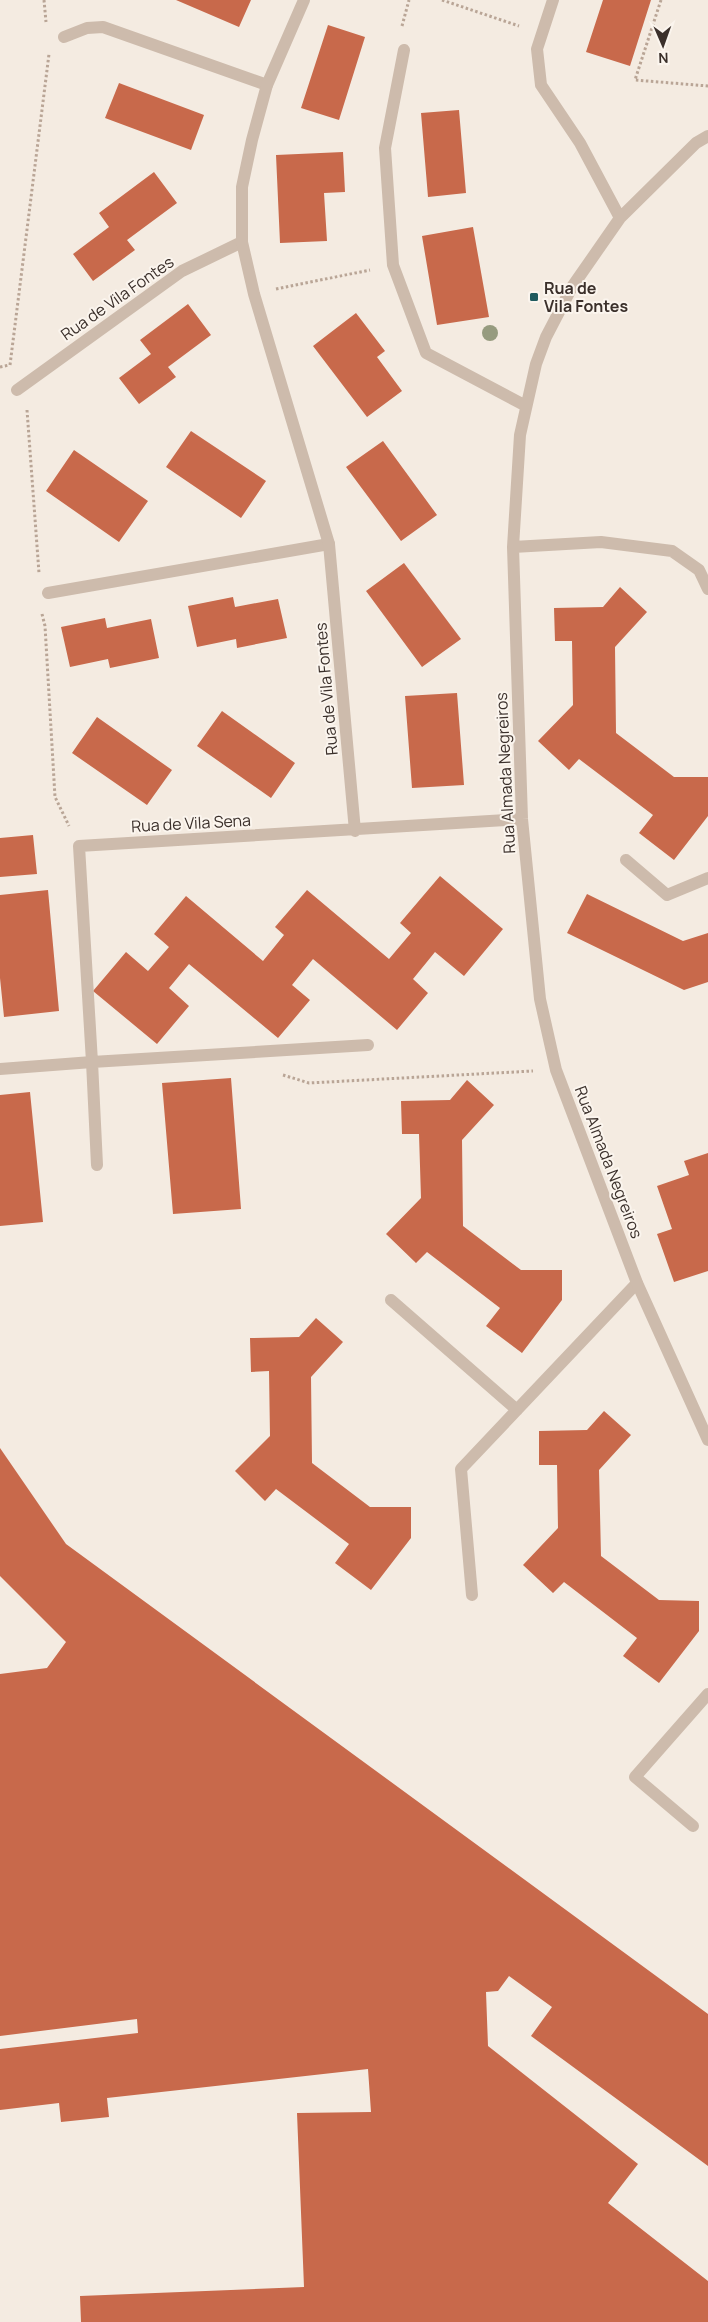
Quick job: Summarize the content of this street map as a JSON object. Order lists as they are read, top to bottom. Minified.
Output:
{"streets":{"street":["Rua de Vila Fontes","Rua Almada Negreiros","Rua de Vila Sena"]},"crossings":[["Rua de Vila Fontes","Rua de Vila Sena"],["Rua Almada Negreiros","Rua de Vila Sena"]],"places":{"transit":["Rua de Vila Fontes"]},"north":"bottom"}
